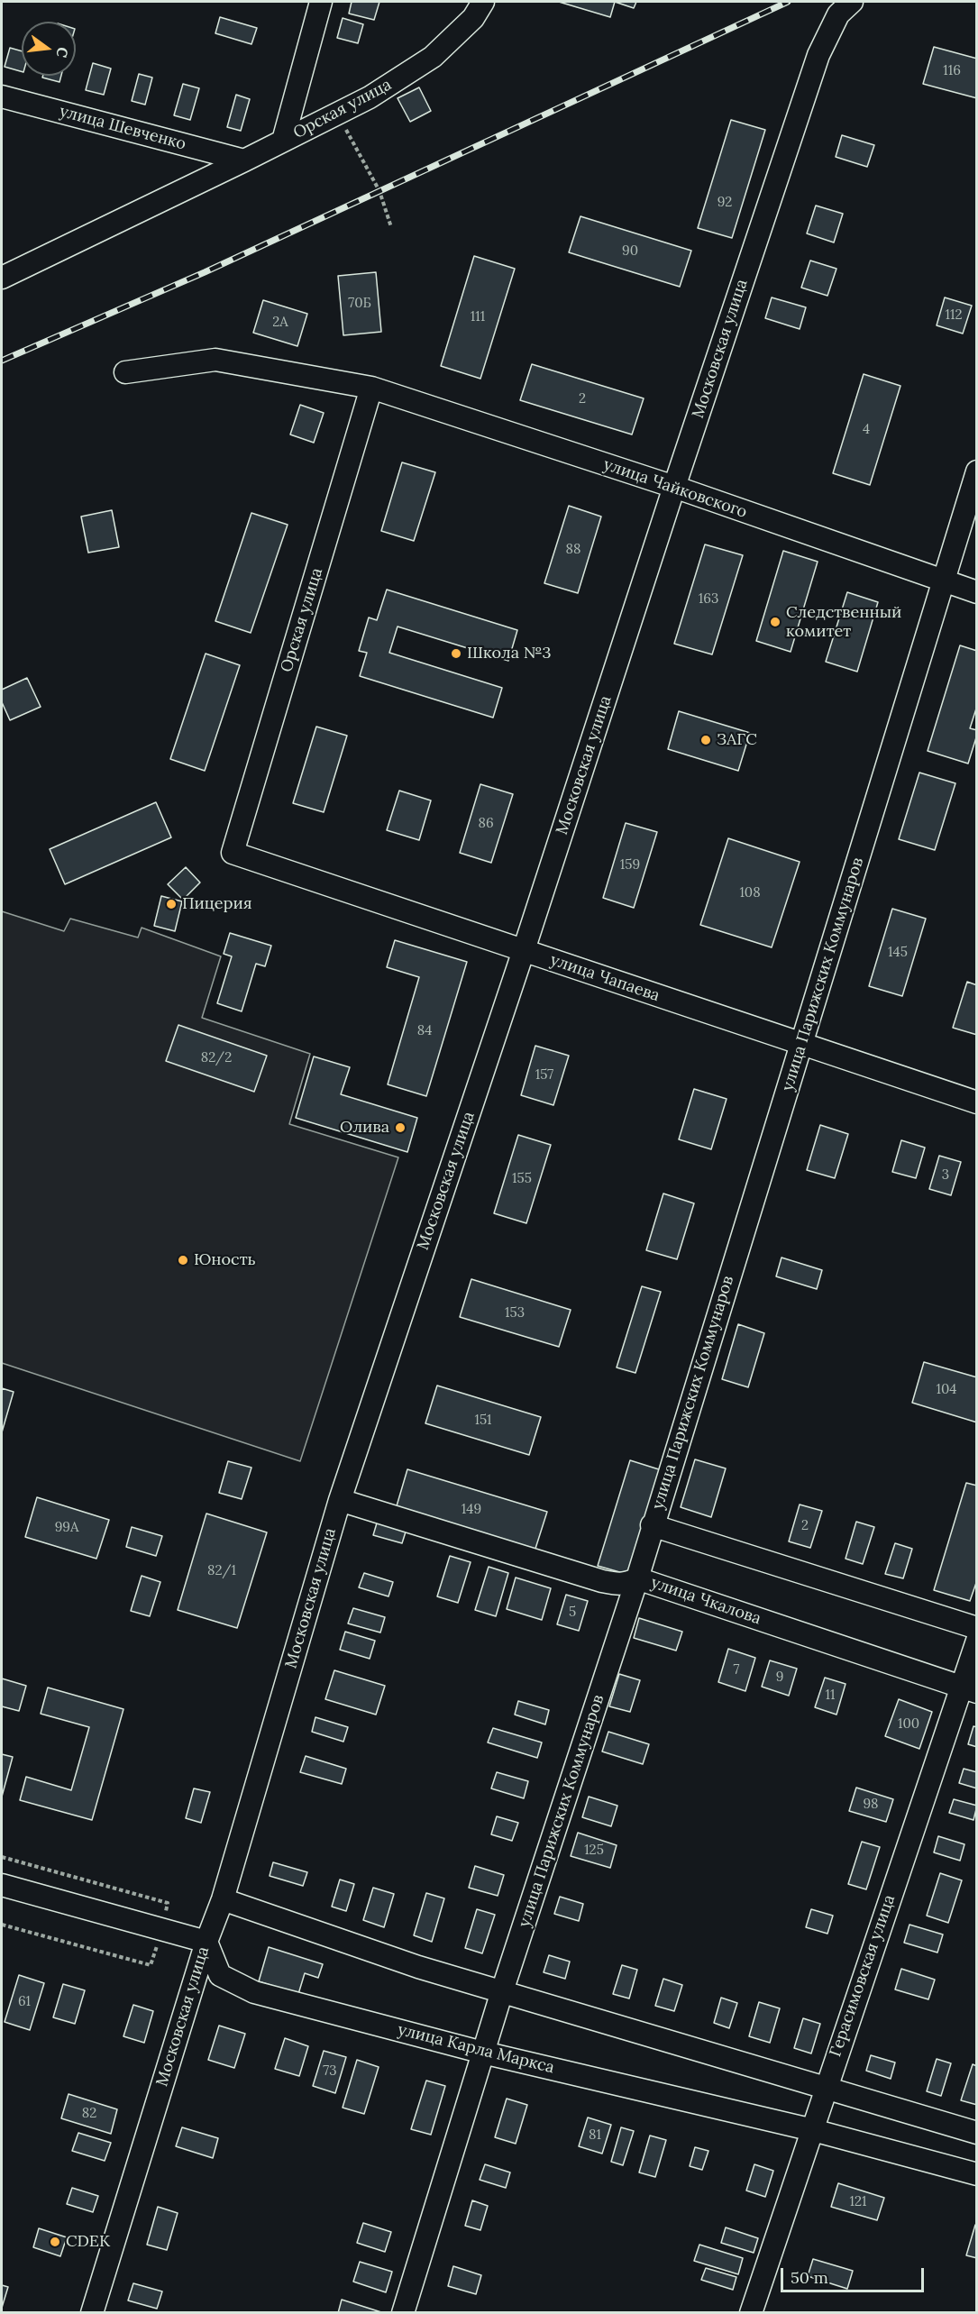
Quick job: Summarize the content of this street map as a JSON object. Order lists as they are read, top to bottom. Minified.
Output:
{"streets":{"street":["Орская улица","улица Шевченко","Московская улица","улица Чайковского","улица Парижских Коммунаров","улица Чапаева","улица Чкалова","Герасимовская улица","улица Карла Маркса"]},"crossings":[["Орская улица","улица Чайковского"],["Орская улица","улица Чапаева"],["Московская улица","улица Чайковского"],["Московская улица","улица Чапаева"],["Московская улица","улица Чкалова"],["Московская улица","улица Карла Маркса"],["улица Чайковского","улица Парижских Коммунаров"],["улица Парижских Коммунаров","улица Чапаева"],["улица Парижских Коммунаров","улица Чкалова"],["улица Парижских Коммунаров","улица Карла Маркса"],["улица Чкалова","Герасимовская улица"],["Герасимовская улица","улица Карла Маркса"]],"places":["Следственный комитет","Школа №3","ЗАГС","Пицерия","Олива","Юность","CDEK"],"house_numbers":["116","92","90","70Б","112","111","2А","2","4","88","163","86","159","108","145","84","82/2","157","3","155","153","104","151","149","2","99А","82/1","5","7","9","11","100","98","125","61","73","82","81","121"],"scale_bar":"50 m","north":"right"}
